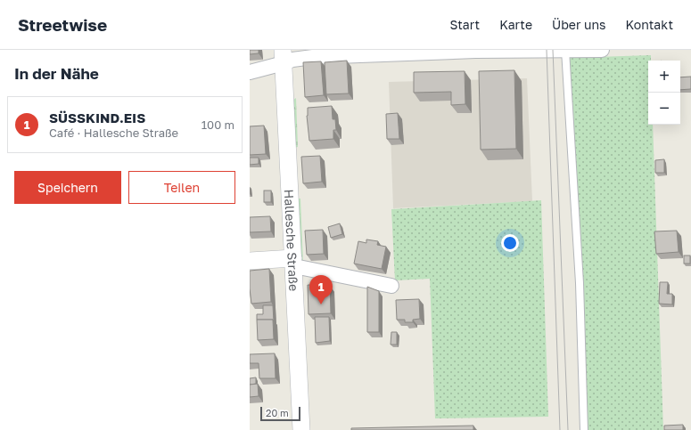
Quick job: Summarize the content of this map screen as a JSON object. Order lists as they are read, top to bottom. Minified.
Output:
{"streets":{"street":["Hallesche Straße"]},"scale_bar":"20 m","page":{"header":"Streetwise","nav":["Start","Karte","Über uns","Kontakt"],"heading":"In der Nähe","map_buttons":["+","−"],"list":[{"mark":"1","name":"SÜSSKIND.EIS","note":"Café · Hallesche Straße","value":"100 m"}],"buttons":["Speichern","Teilen"],"pins":"1","scale":"20 m"}}
